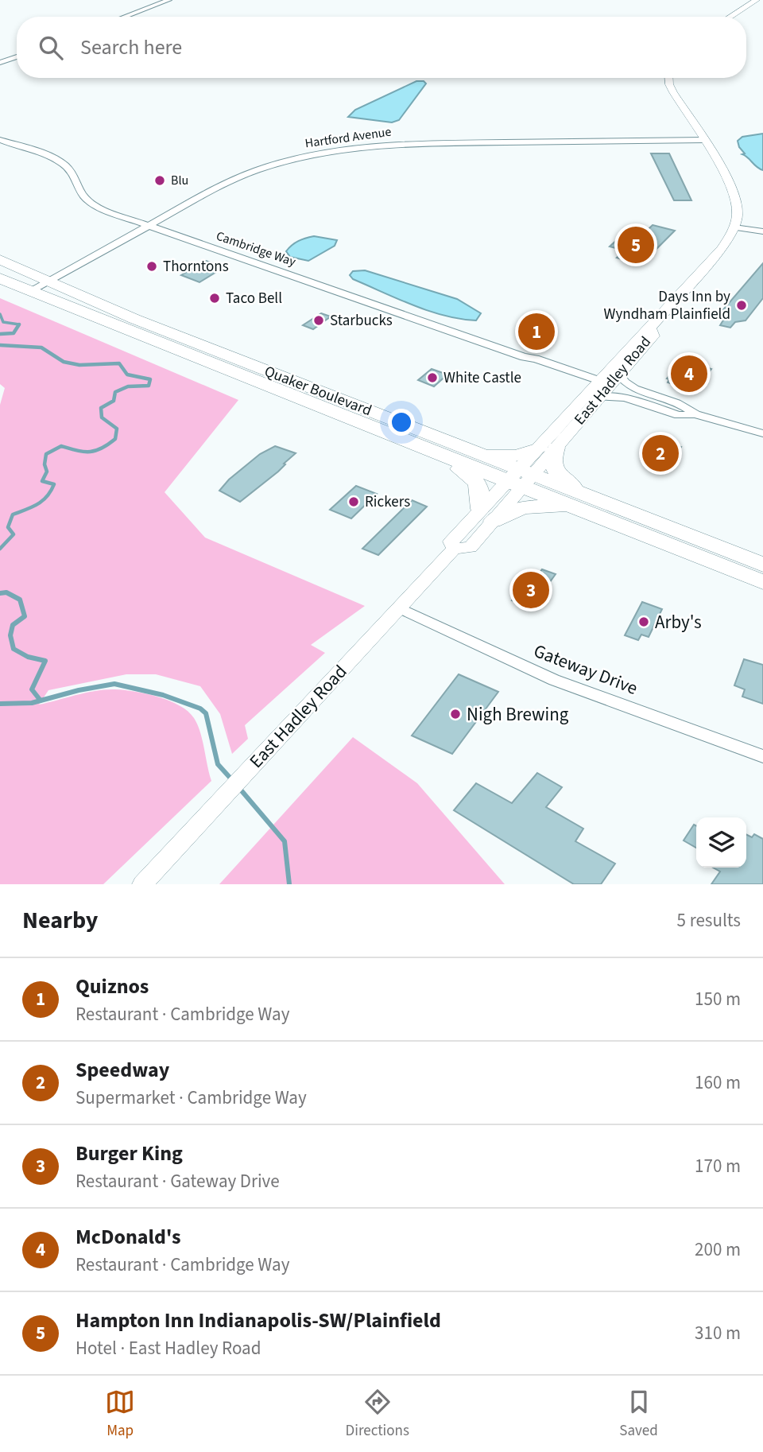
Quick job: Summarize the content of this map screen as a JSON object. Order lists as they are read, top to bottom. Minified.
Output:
{"streets":{"main road":["Quaker Boulevard"],"street":["Hartford Avenue","Cambridge Way","East Hadley Road","Gateway Drive"]},"crossings":[["Hartford Avenue","Cambridge Way"],["Hartford Avenue","Quaker Boulevard"],["Cambridge Way","East Hadley Road"],["East Hadley Road","Quaker Boulevard"],["East Hadley Road","Gateway Drive"]],"places":["Blu","Thorntons","Taco Bell","Days Inn by Wyndham Plainfield","Starbucks","White Castle","Rickers","Arby's","Nigh Brewing"],"page":{"search":"Search here","pins":["5","1","4","2","3"],"heading":["Nearby","5 results"],"list":[{"mark":"1","name":"Quiznos","note":"Restaurant · Cambridge Way","value":"150 m"},{"mark":"2","name":"Speedway","note":"Supermarket · Cambridge Way","value":"160 m"},{"mark":"3","name":"Burger King","note":"Restaurant · Gateway Drive","value":"170 m"},{"mark":"4","name":"McDonald's","note":"Restaurant · Cambridge Way","value":"200 m"},{"mark":"5","name":"Hampton Inn Indianapolis-SW/Plainfield","note":"Hotel · East Hadley Road","value":"310 m"}],"nav":["Map","Directions","Saved"]}}
